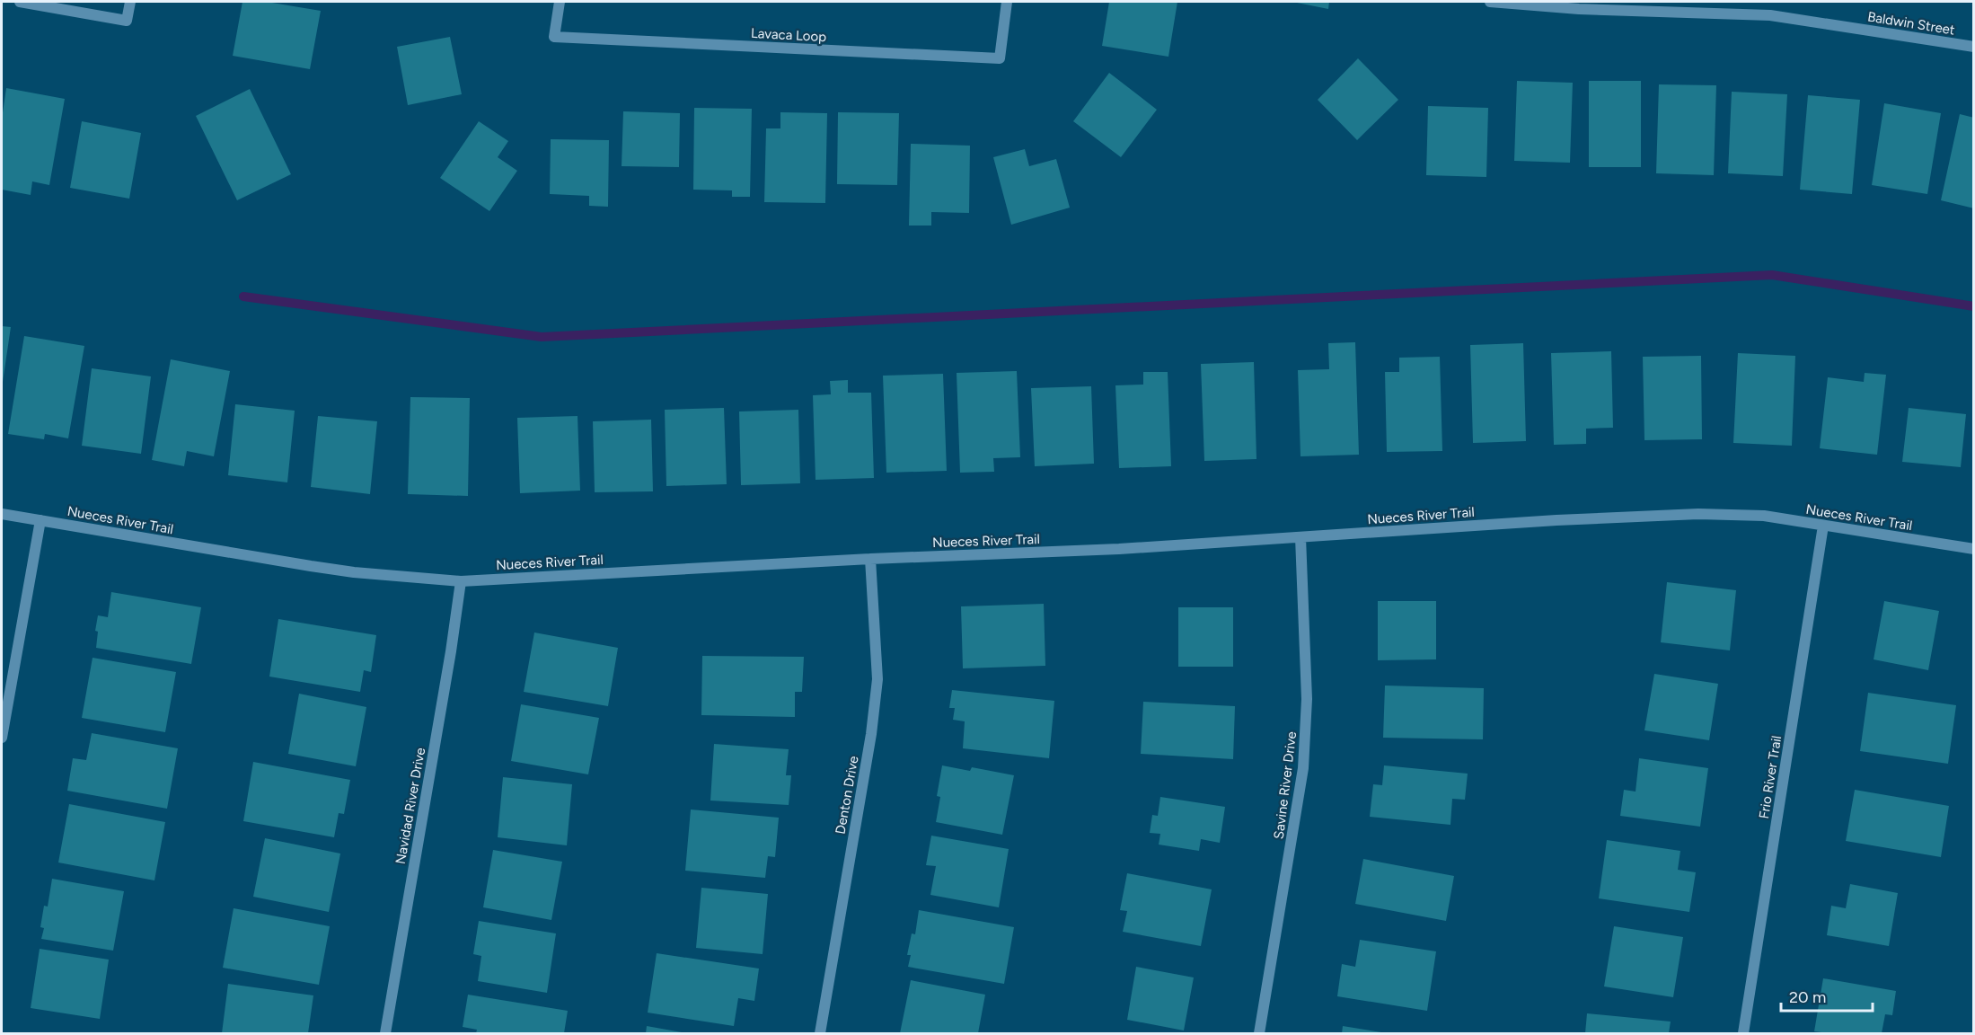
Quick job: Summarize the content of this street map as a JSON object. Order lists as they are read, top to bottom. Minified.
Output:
{"streets":{"street":["Baldwin Street","Lavaca Loop","Nueces River Trail","Frio River Trail","Savine River Drive","Denton Drive","Navidad River Drive"]},"crossings":[["Nueces River Trail","Frio River Trail"],["Nueces River Trail","Savine River Drive"],["Nueces River Trail","Denton Drive"],["Nueces River Trail","Navidad River Drive"]],"scale_bar":"20 m"}
